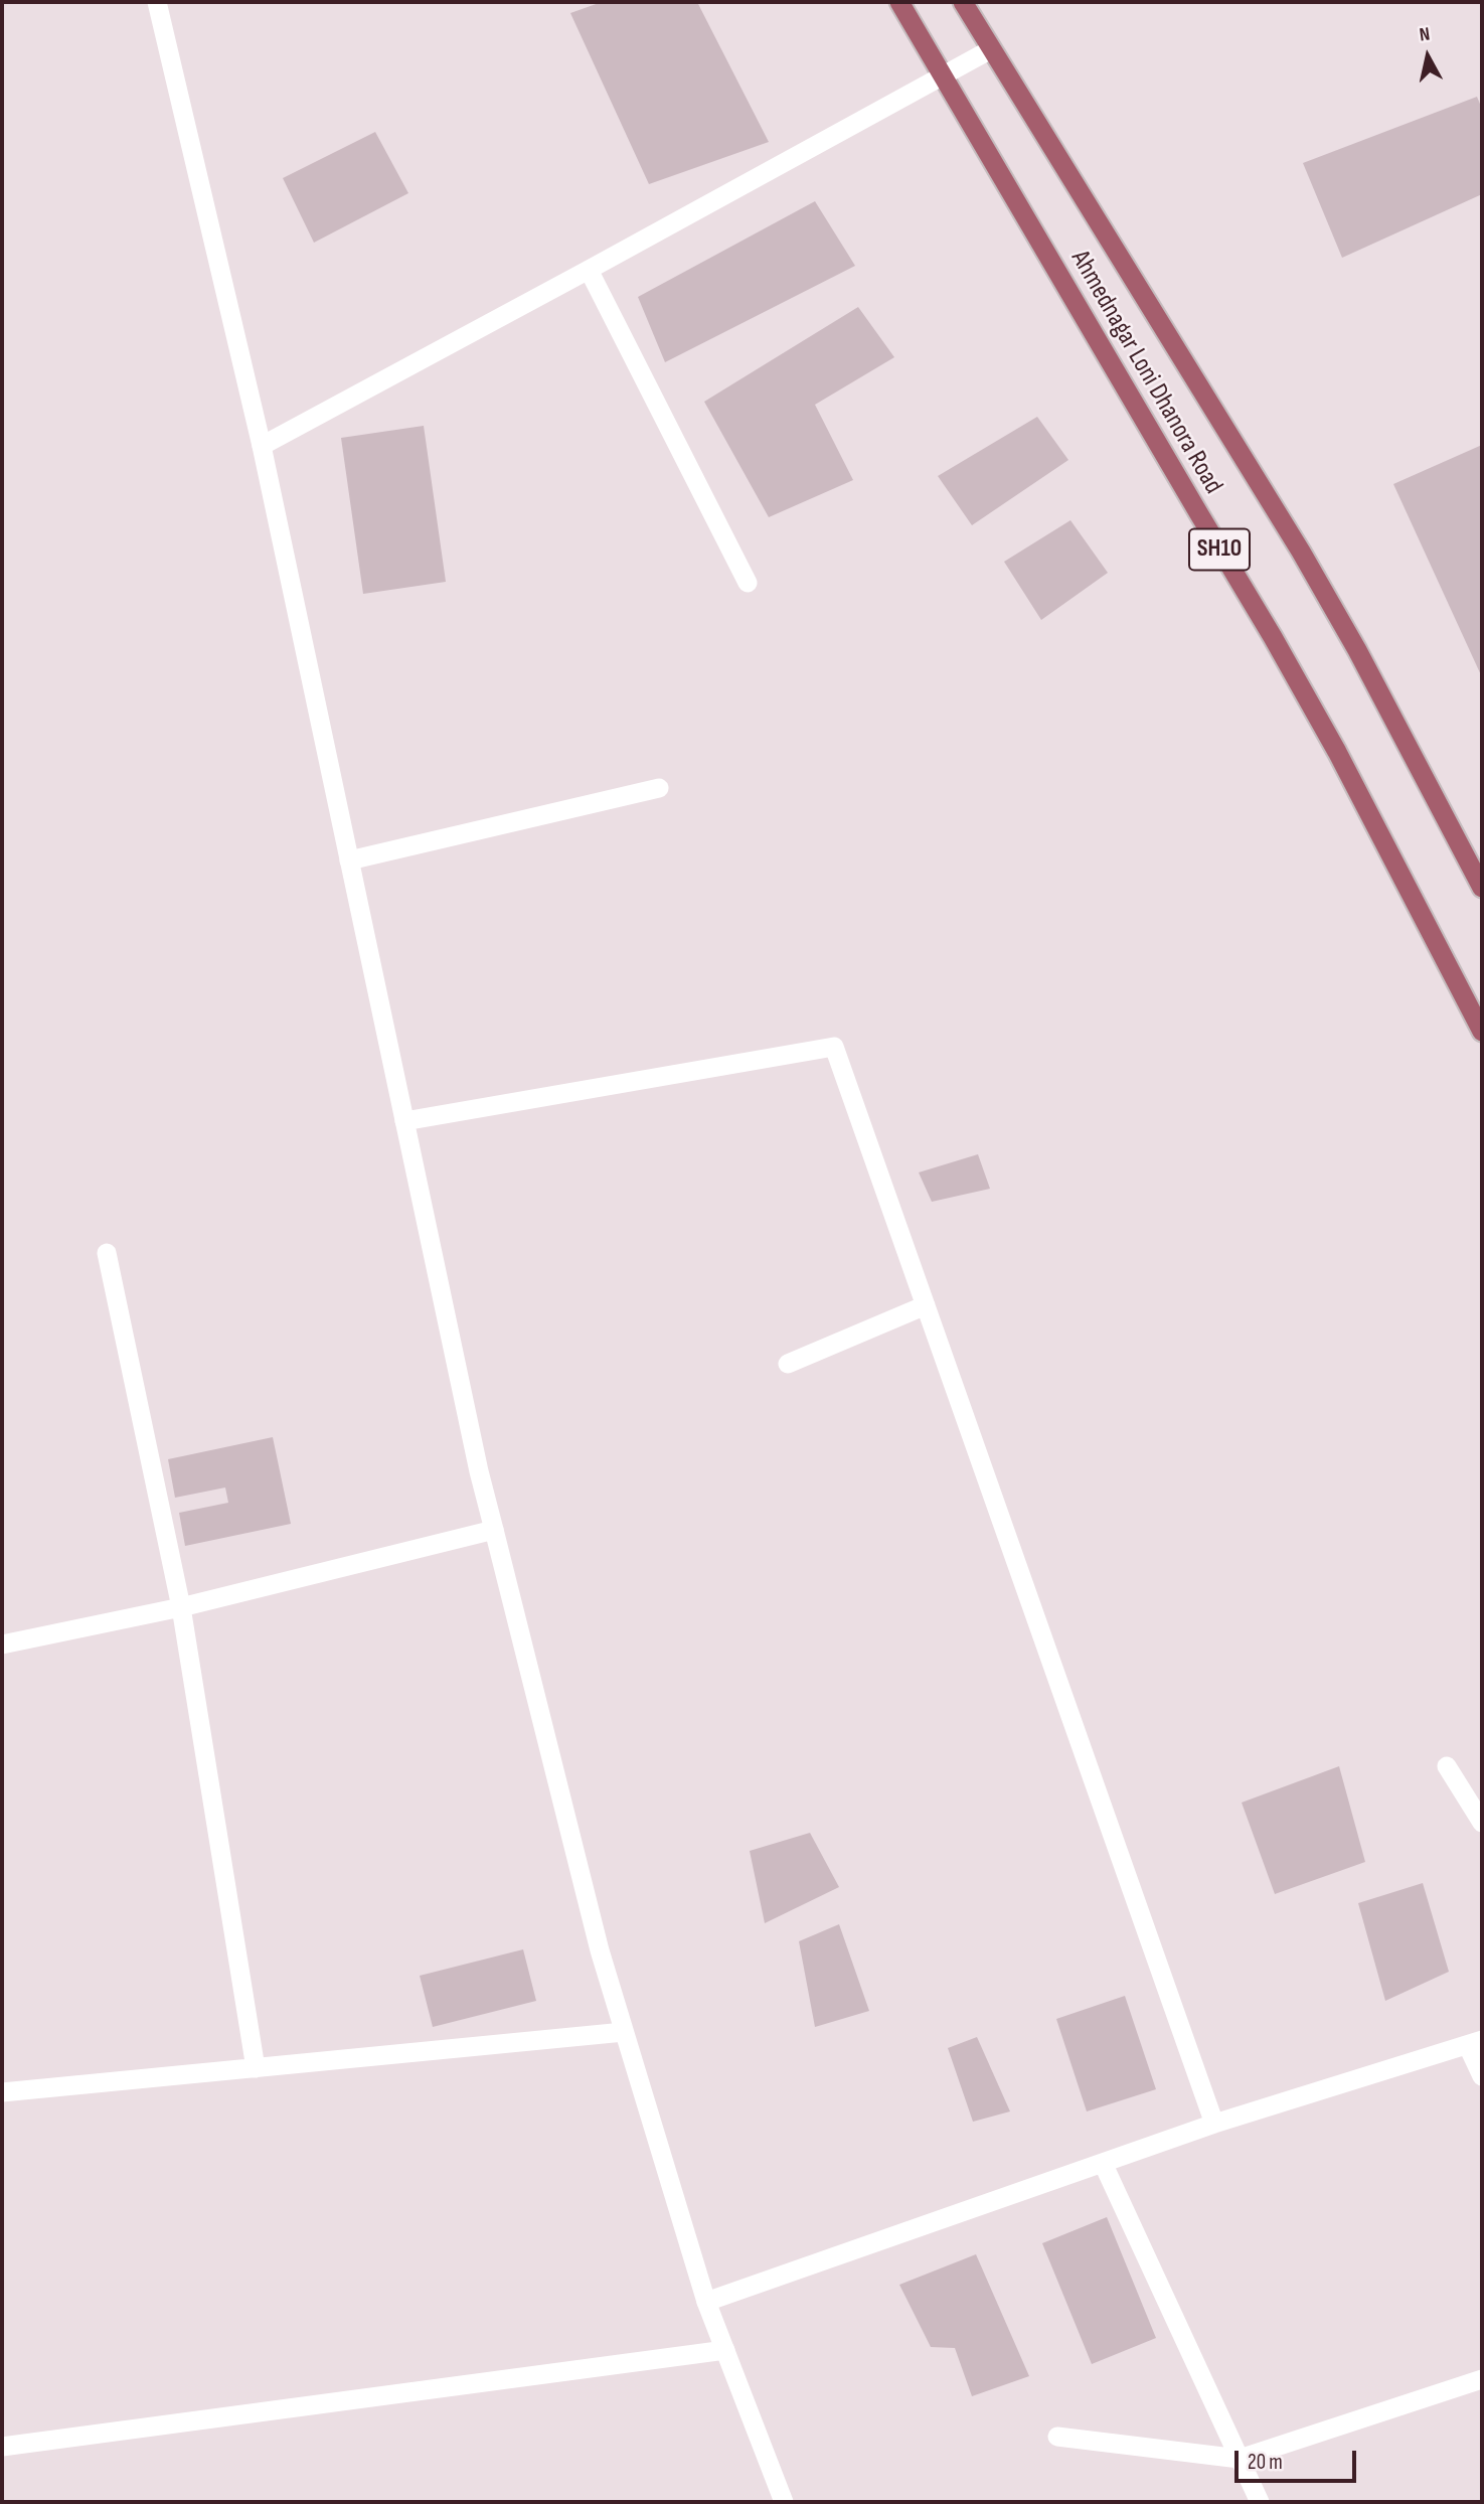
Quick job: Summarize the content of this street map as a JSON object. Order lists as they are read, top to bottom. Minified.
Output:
{"streets":{"main road":["Ahmednagar Loni Dhanora Road","SH10"]},"scale_bar":"20 m","north":"top"}
